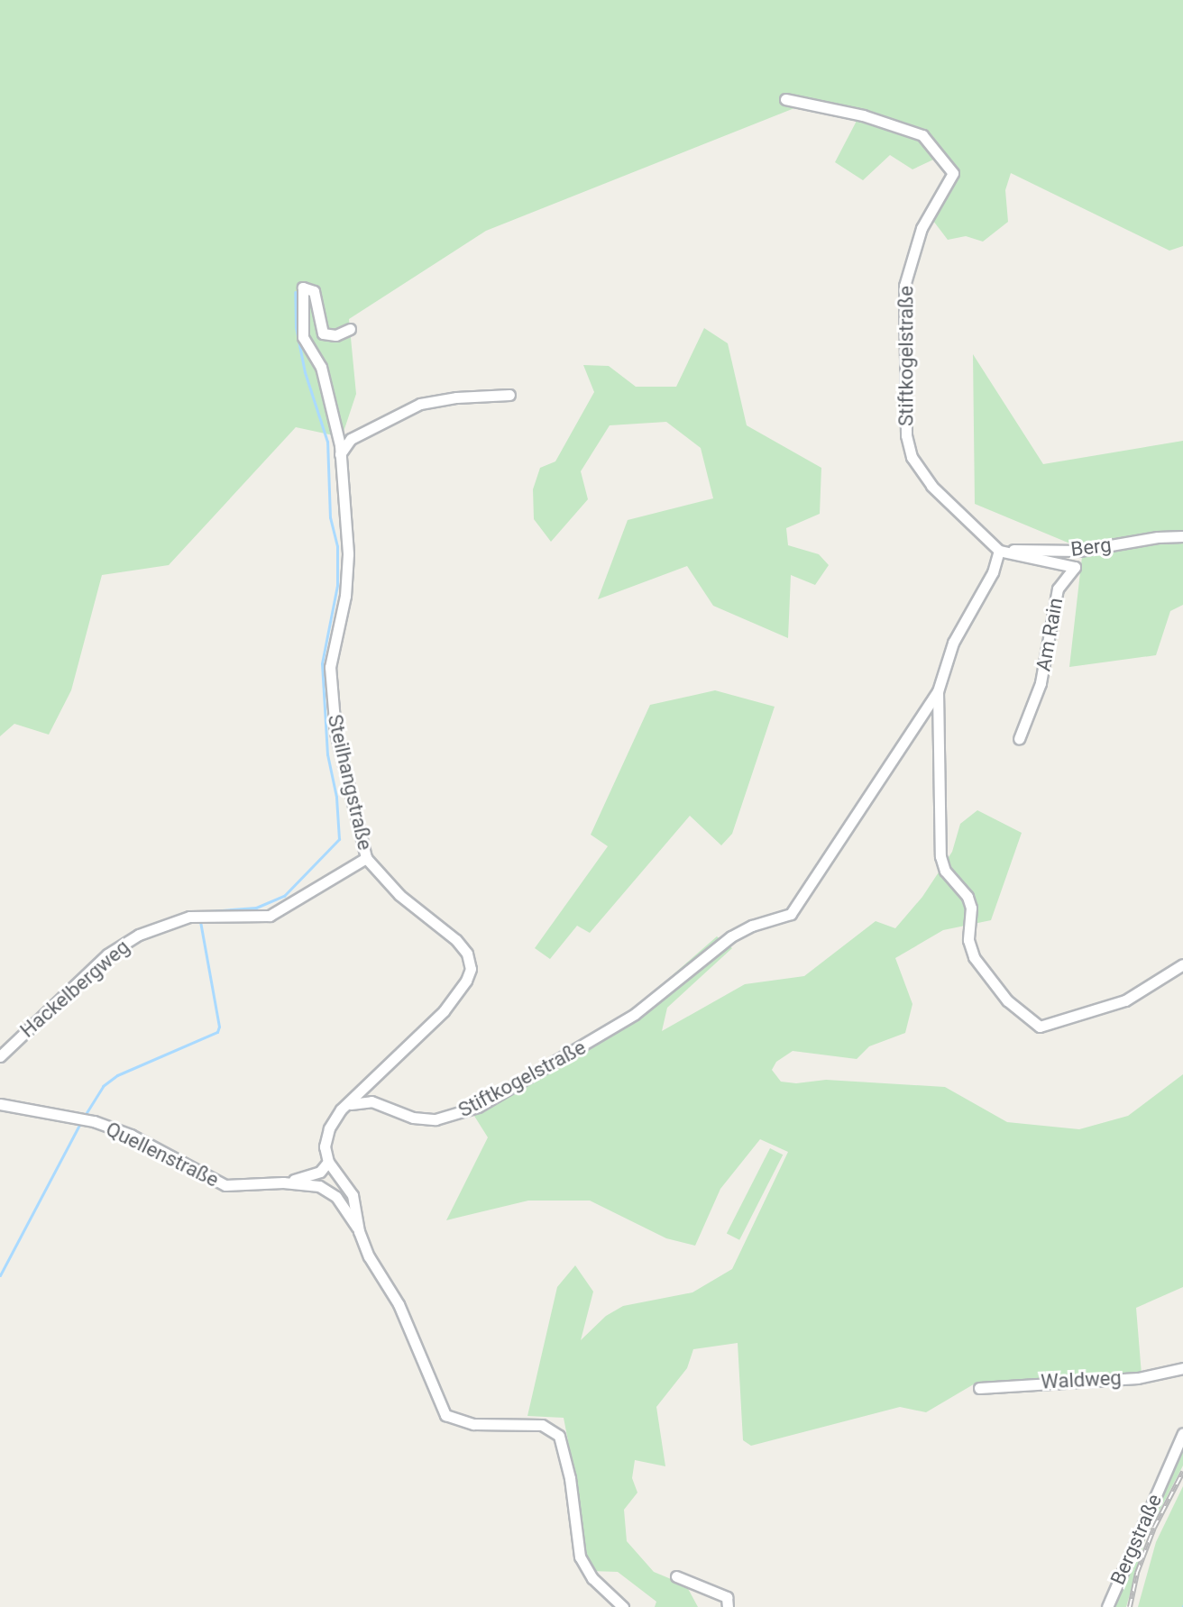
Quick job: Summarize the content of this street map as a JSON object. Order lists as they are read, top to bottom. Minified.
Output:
{"streets":{"street":["Stiftkogelstraße","Berg","Am Rain","Steilhangstraße","Hackelbergweg","Quellenstraße","Waldweg","Bergstraße"]},"crossings":[["Stiftkogelstraße","Berg"],["Stiftkogelstraße","Am Rain"],["Stiftkogelstraße","Steilhangstraße"],["Berg","Am Rain"],["Steilhangstraße","Hackelbergweg"]]}
